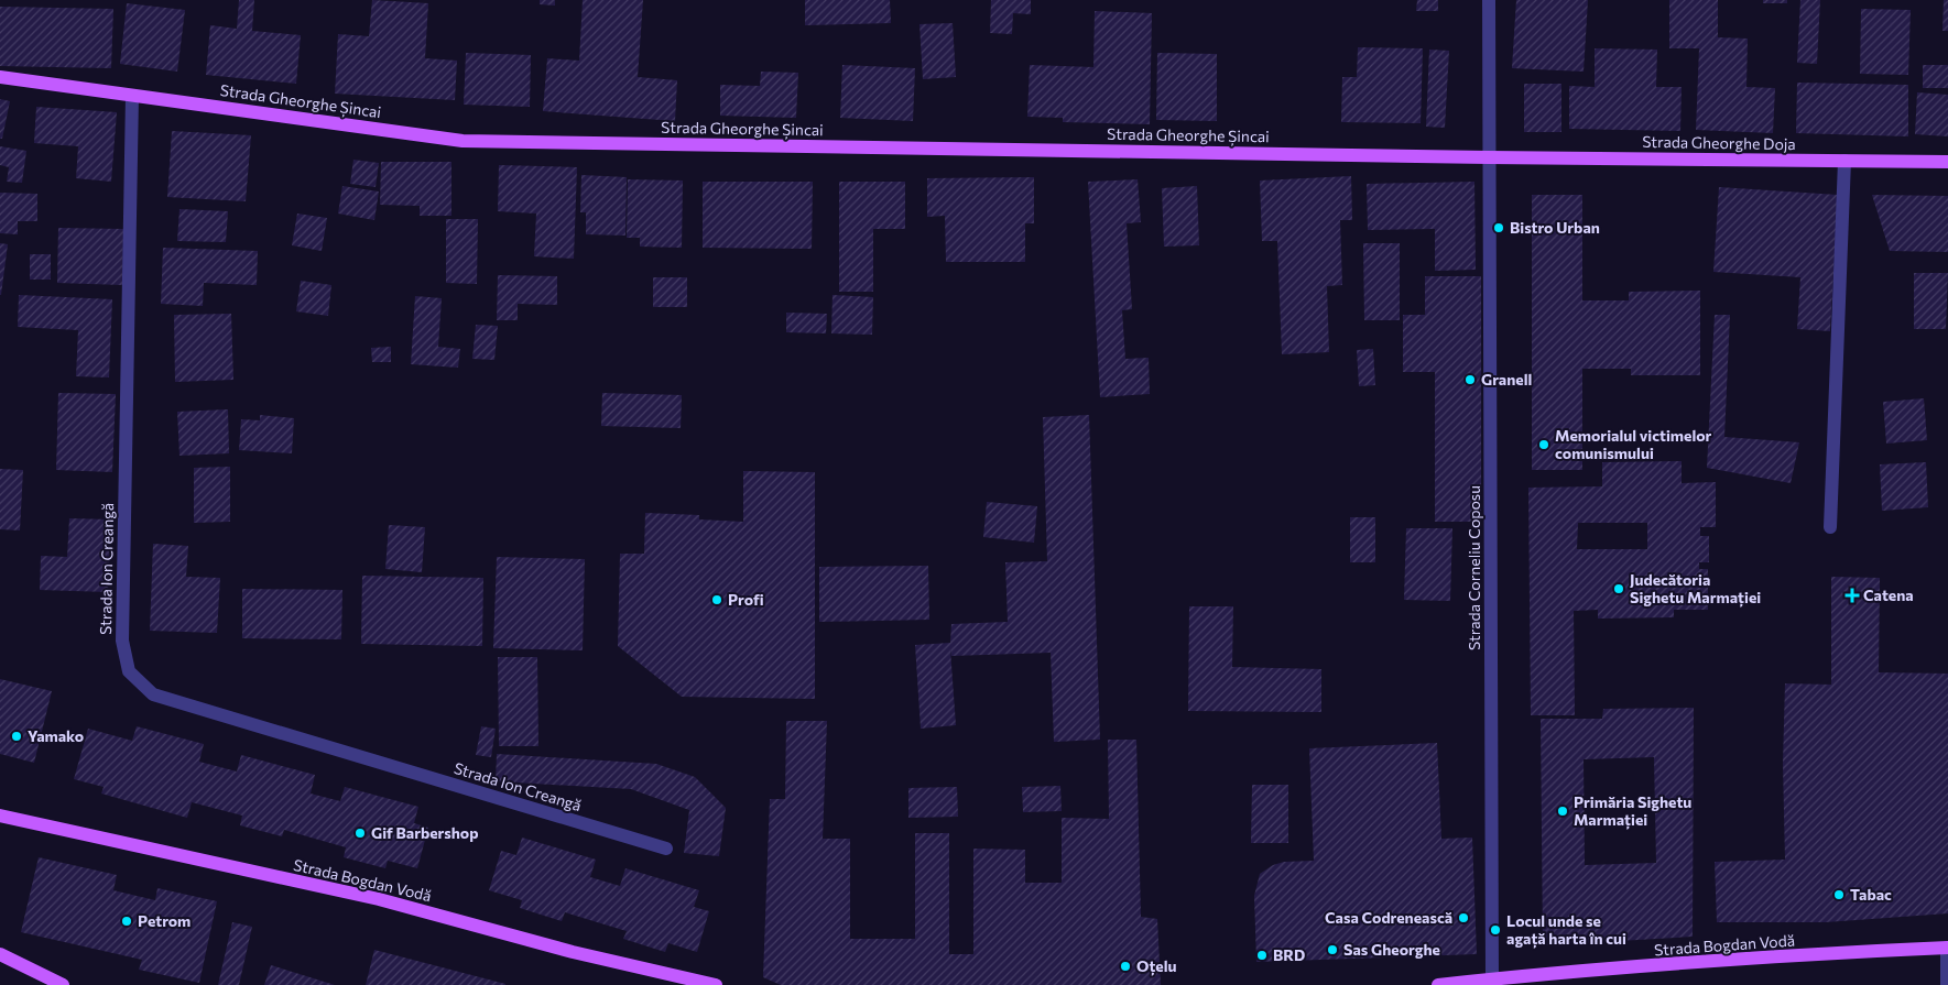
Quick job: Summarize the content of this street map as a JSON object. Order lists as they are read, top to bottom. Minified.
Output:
{"streets":{"main road":["Strada Gheorghe Șincai","Strada Gheorghe Doja","Strada Bogdan Vodă"],"street":["Strada Corneliu Coposu","Strada Ion Creangă"]},"crossings":[["Strada Gheorghe Șincai","Strada Gheorghe Doja"],["Strada Gheorghe Șincai","Strada Corneliu Coposu"],["Strada Gheorghe Șincai","Strada Ion Creangă"],["Strada Gheorghe Doja","Strada Corneliu Coposu"],["Strada Corneliu Coposu","Strada Bogdan Vodă"]],"places":{"other":["Bistro Urban","Granell","Memorialul victimelor comunismului","Judecătoria Sighetu Marmației","Profi","Yamako","Primăria Sighetu Marmației","Gif Barbershop","Tabac","Casa Codrenească","Petrom","Locul unde se agață harta în cui","Sas Gheorghe","BRD","Oțelu"],"health":["Catena"]}}
